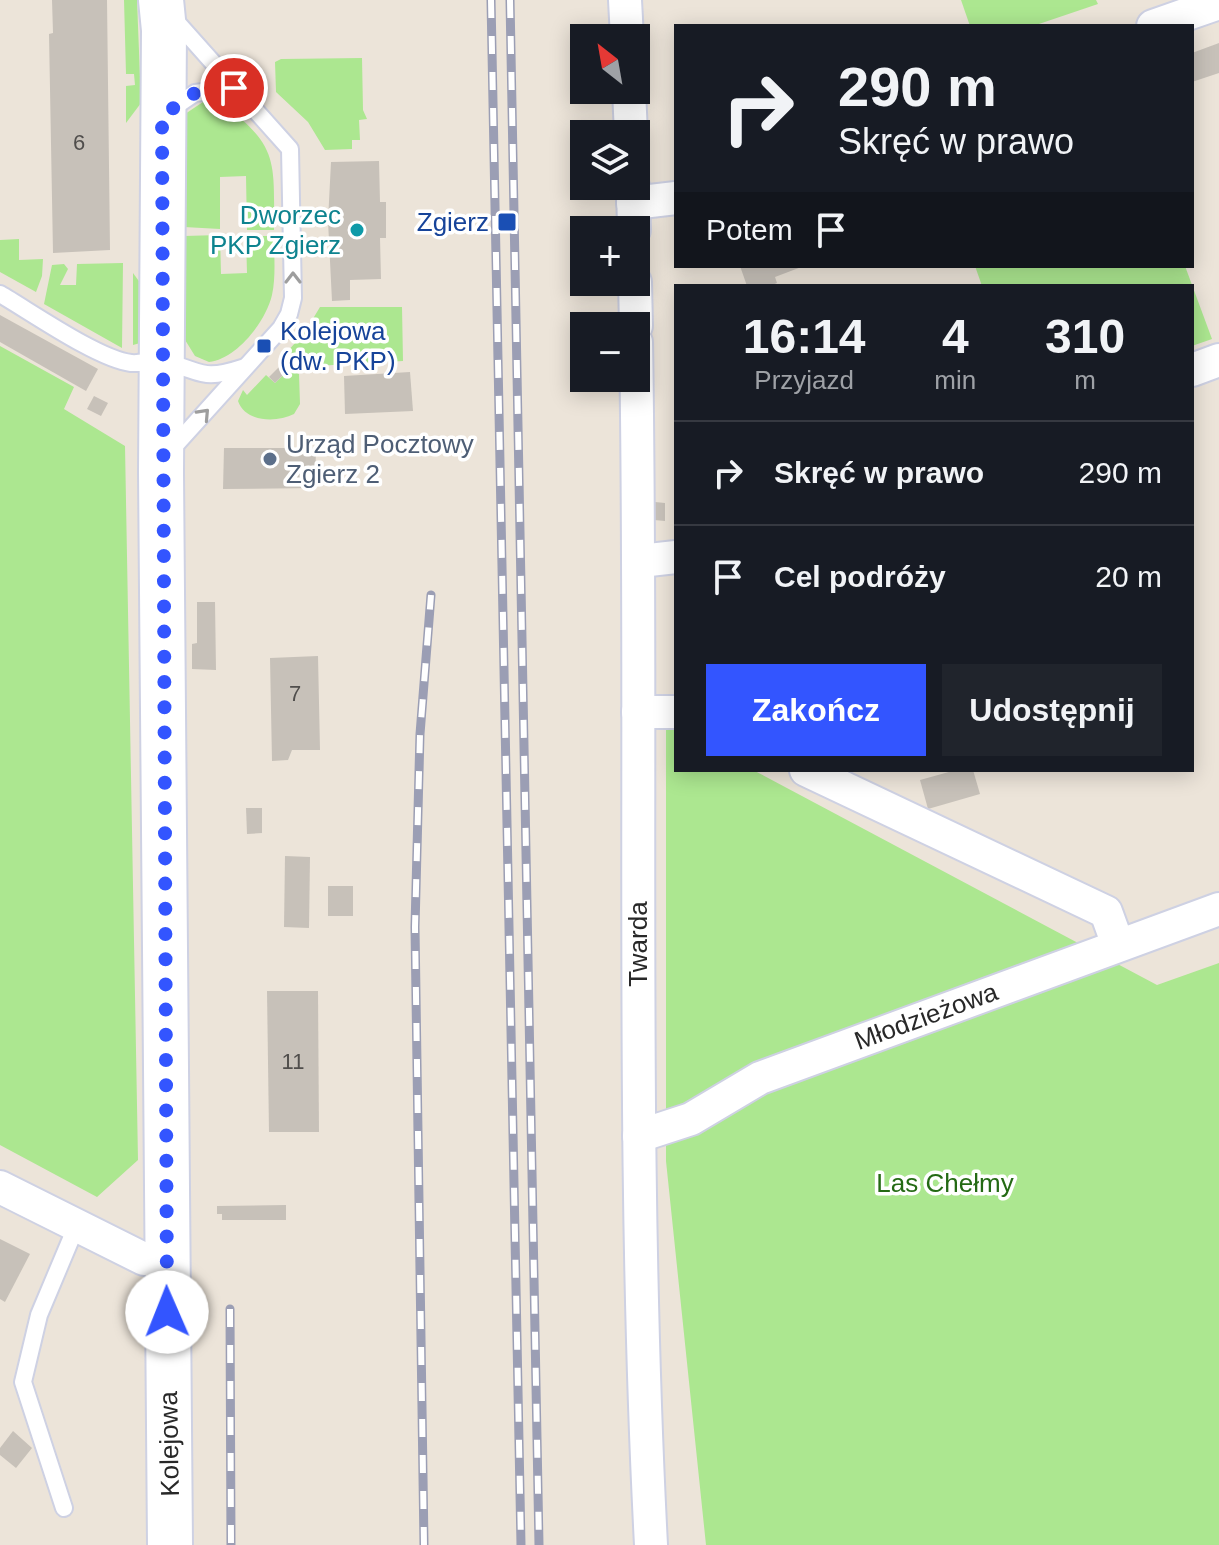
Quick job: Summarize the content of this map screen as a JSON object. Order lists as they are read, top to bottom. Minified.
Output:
{"streets":{"street":["Twarda","Młodzieżowa","Kolejowa"]},"crossings":[["Twarda","Młodzieżowa"]],"parks":["Las Chełmy"],"places":{"transit":["Zgierz","Kolejowa (dw. PKP)"],"other":["Dworzec PKP Zgierz","Urząd Pocztowy Zgierz 2"]},"house_numbers":["6","7","11"],"north":"top left","page":{"map_buttons":["+","−"],"turn":["290 m","Skręć w prawo"],"then":"Potem","eta":["16:14","Przyjazd","4","min","310","m"],"list":[{"name":"Skręć w prawo","value":"290 m"},{"name":"Cel podróży","value":"20 m"}],"buttons":["Zakończ","Udostępnij"]}}
